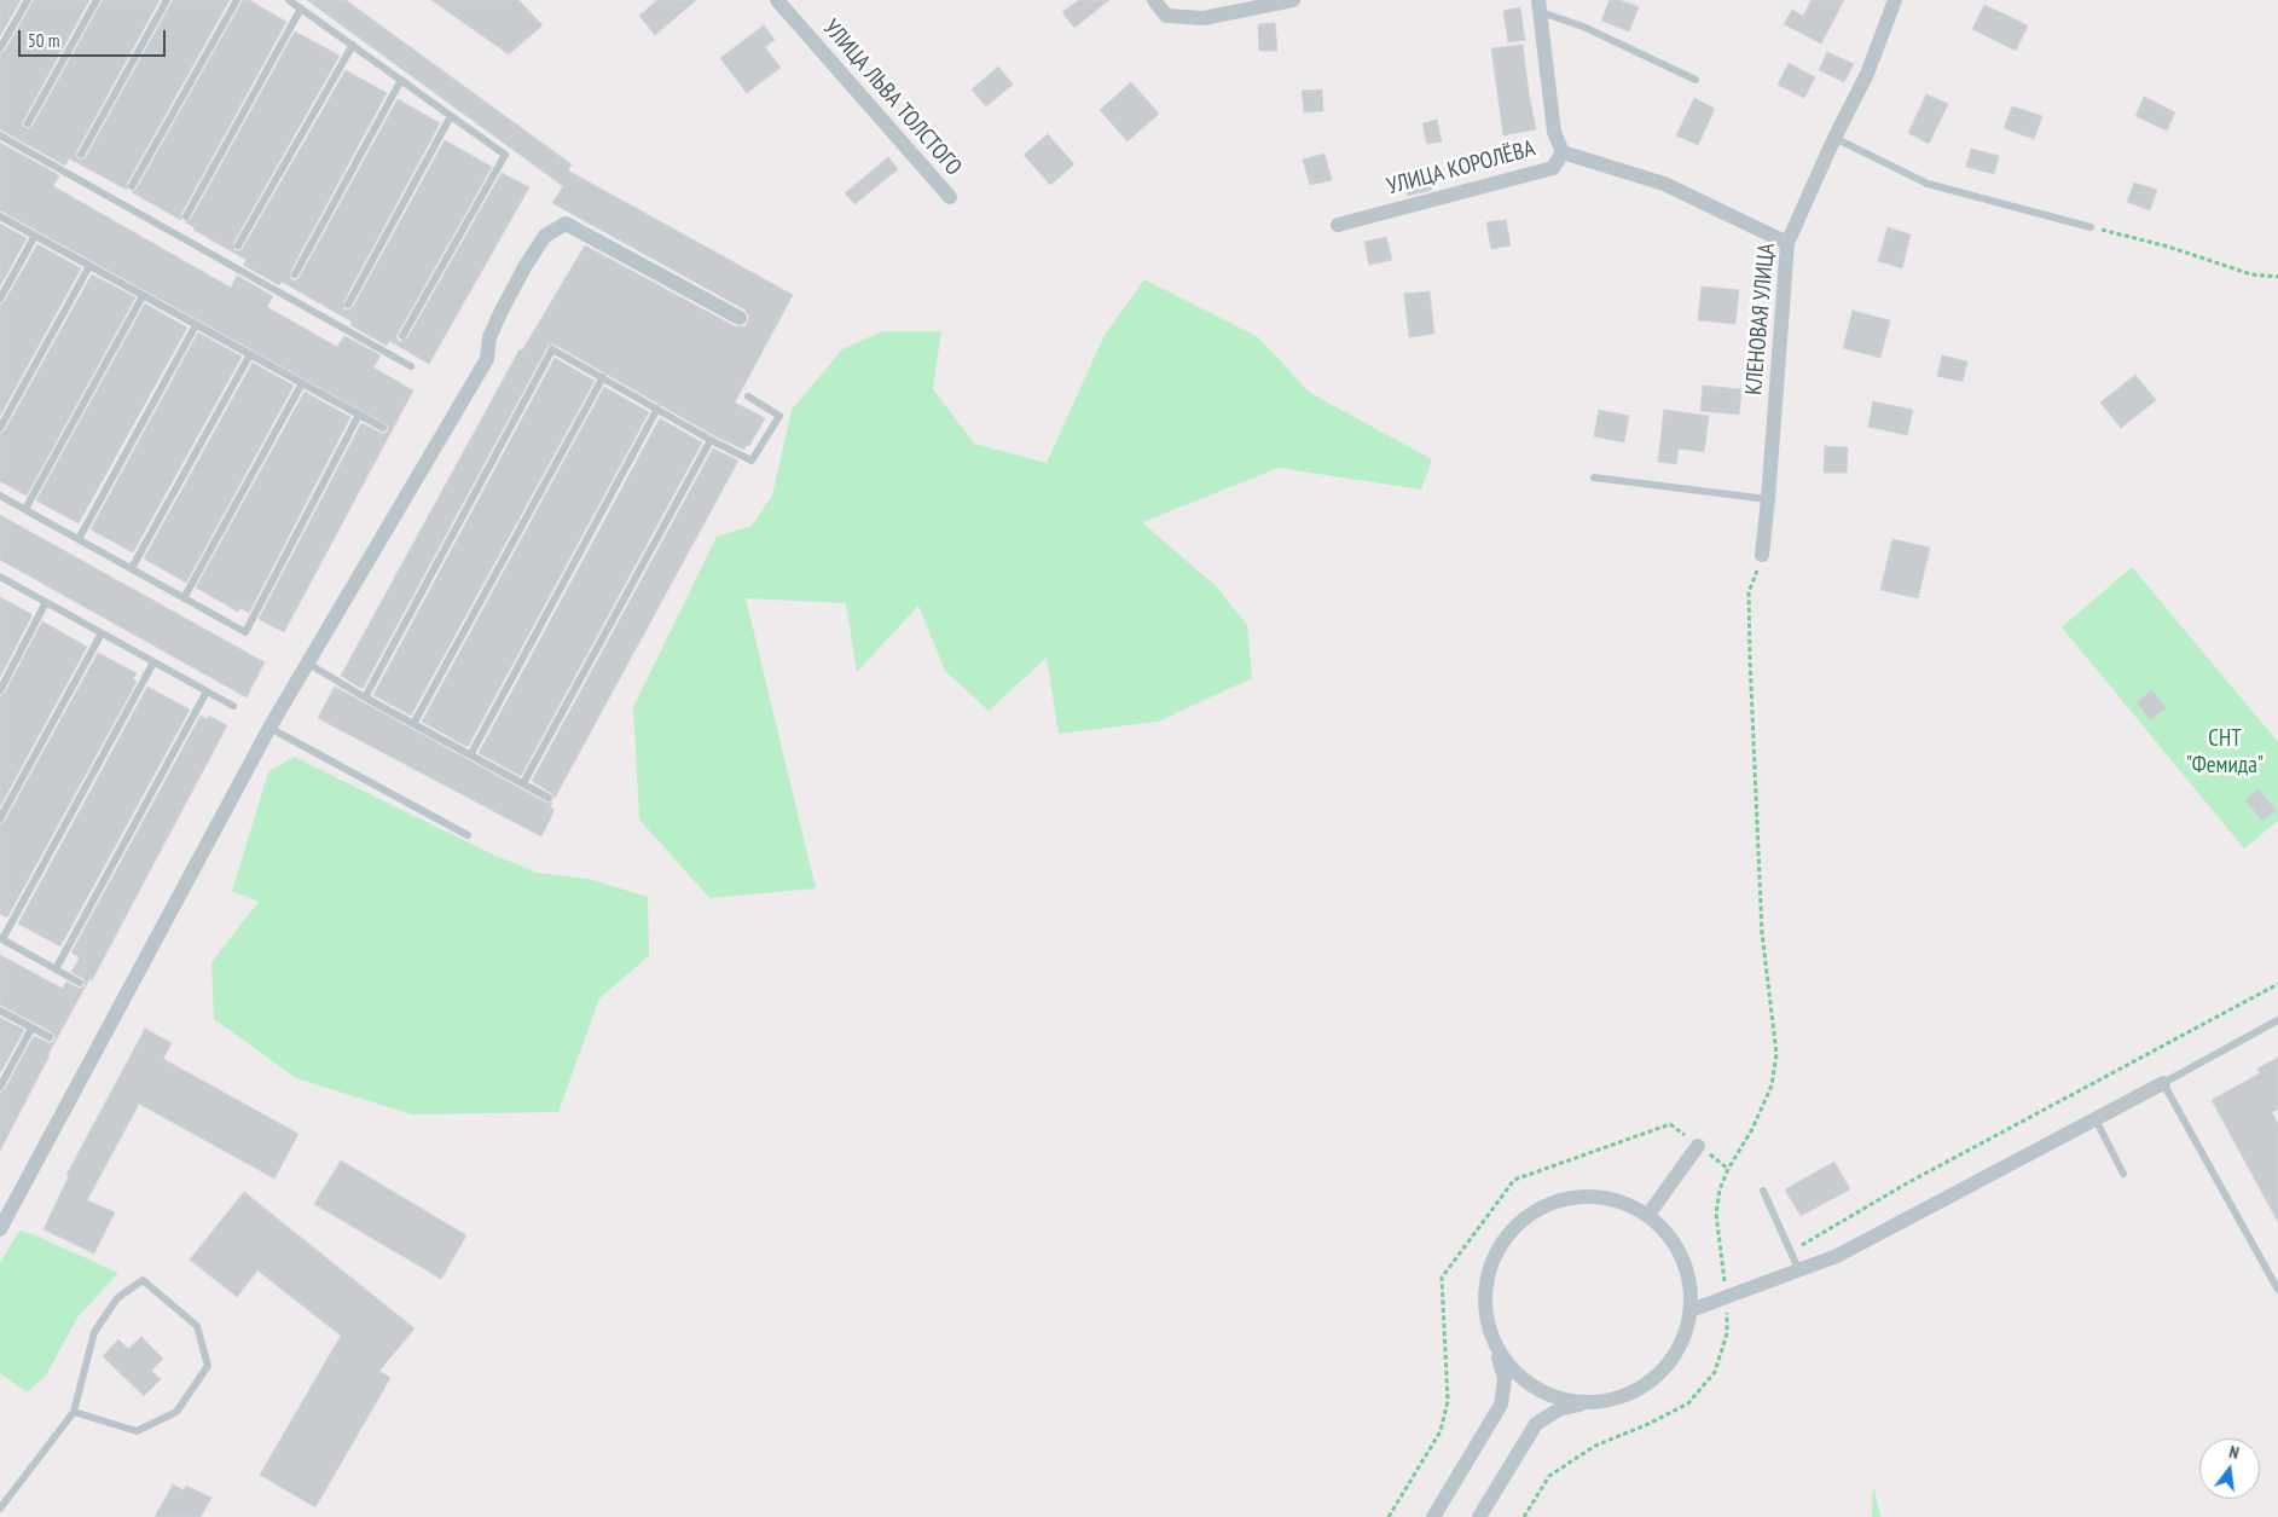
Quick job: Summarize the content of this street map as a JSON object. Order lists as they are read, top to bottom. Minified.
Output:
{"streets":{"street":["УЛИЦА ЛЬВА ТОЛСТОГО","УЛИЦА КОРОЛЁВА","КЛЕНОВАЯ УЛИЦА"]},"crossings":[["УЛИЦА КОРОЛЁВА","КЛЕНОВАЯ УЛИЦА"]],"parks":["СНТ \"Фемида\""],"scale_bar":"50 m","north":"top"}
